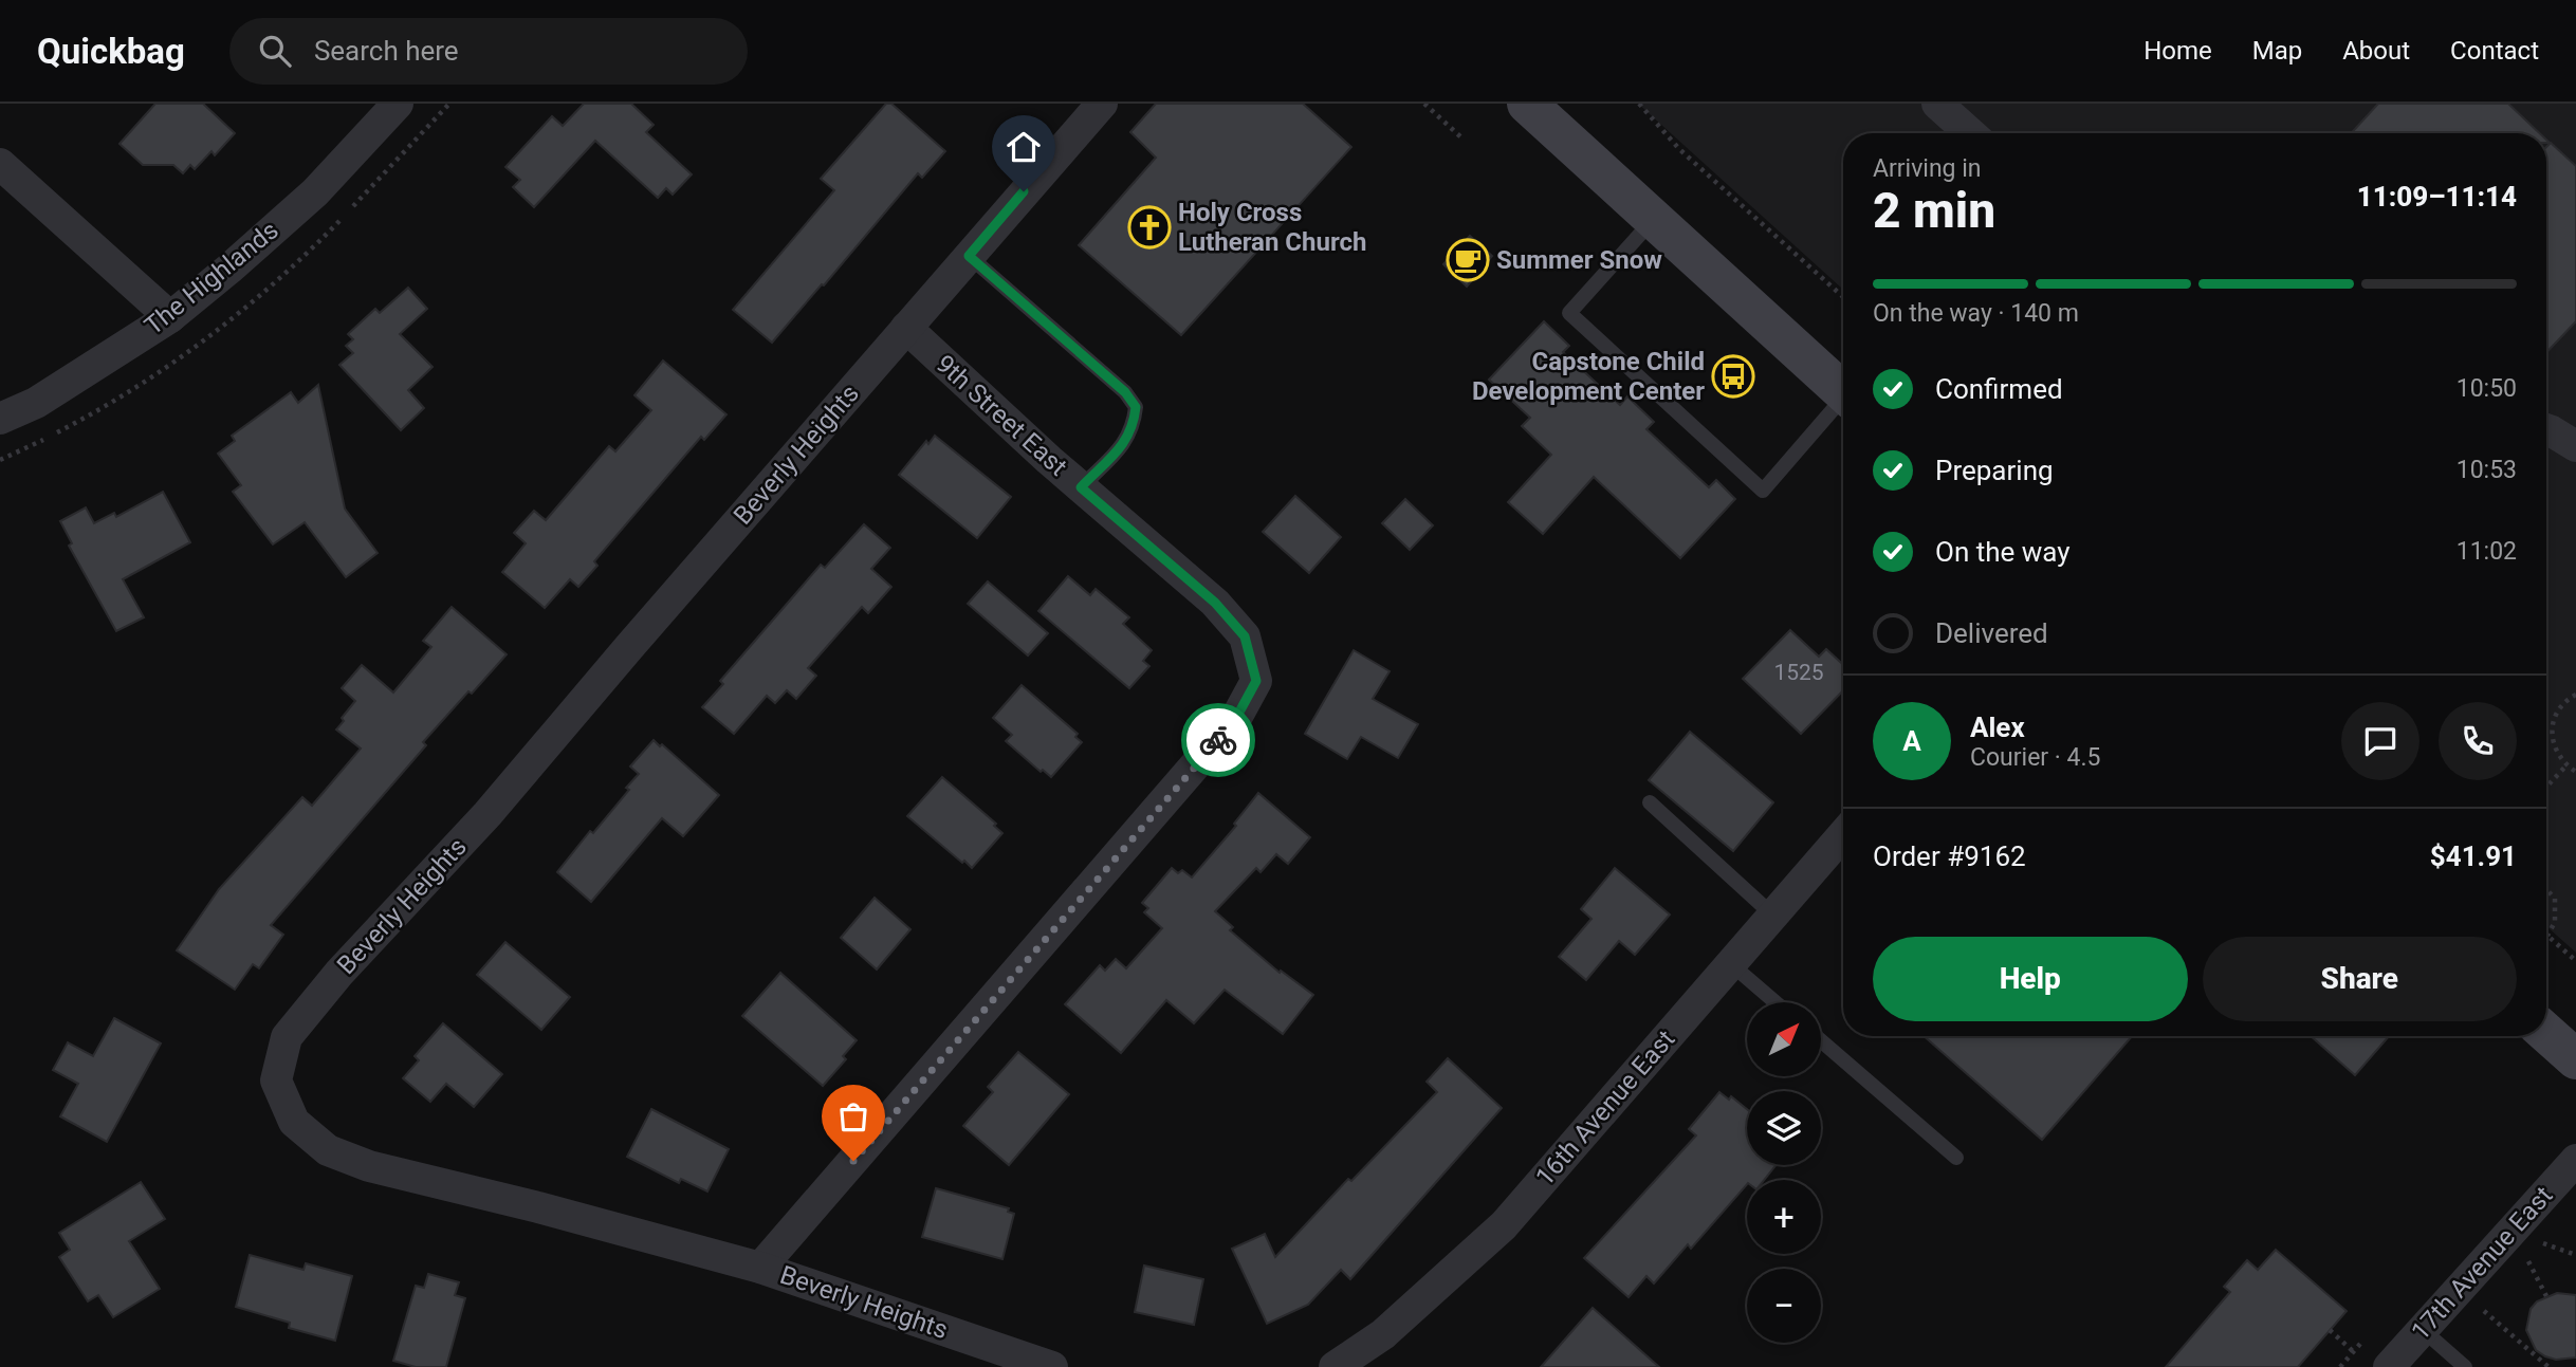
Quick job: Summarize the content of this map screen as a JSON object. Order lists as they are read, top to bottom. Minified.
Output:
{"streets":{"street":["The Highlands","9th Street East","Beverly Heights","16th Avenue East","17th Avenue East"]},"crossings":[["9th Street East","Beverly Heights"]],"places":{"church":["Holy Cross Lutheran Church"],"cafe":["Summer Snow"],"bus stop":["Capstone Child Development Center"]},"house_numbers":["1525"],"north":"top right","page":{"header":"Quickbag","search":"Search here","nav":["Home","Map","About","Contact"],"heading":["2 min","Arriving in","11:09–11:14"],"panel":["Alex","Courier · 4.5","Order #9162","$41.91"],"bar":"On the way · 140 m","list":[["Confirmed","10:50"],["Preparing","10:53"],["On the way","11:02"],"Delivered"],"round":"A","buttons":["Help","Share"],"map_buttons":["+","−"]}}
